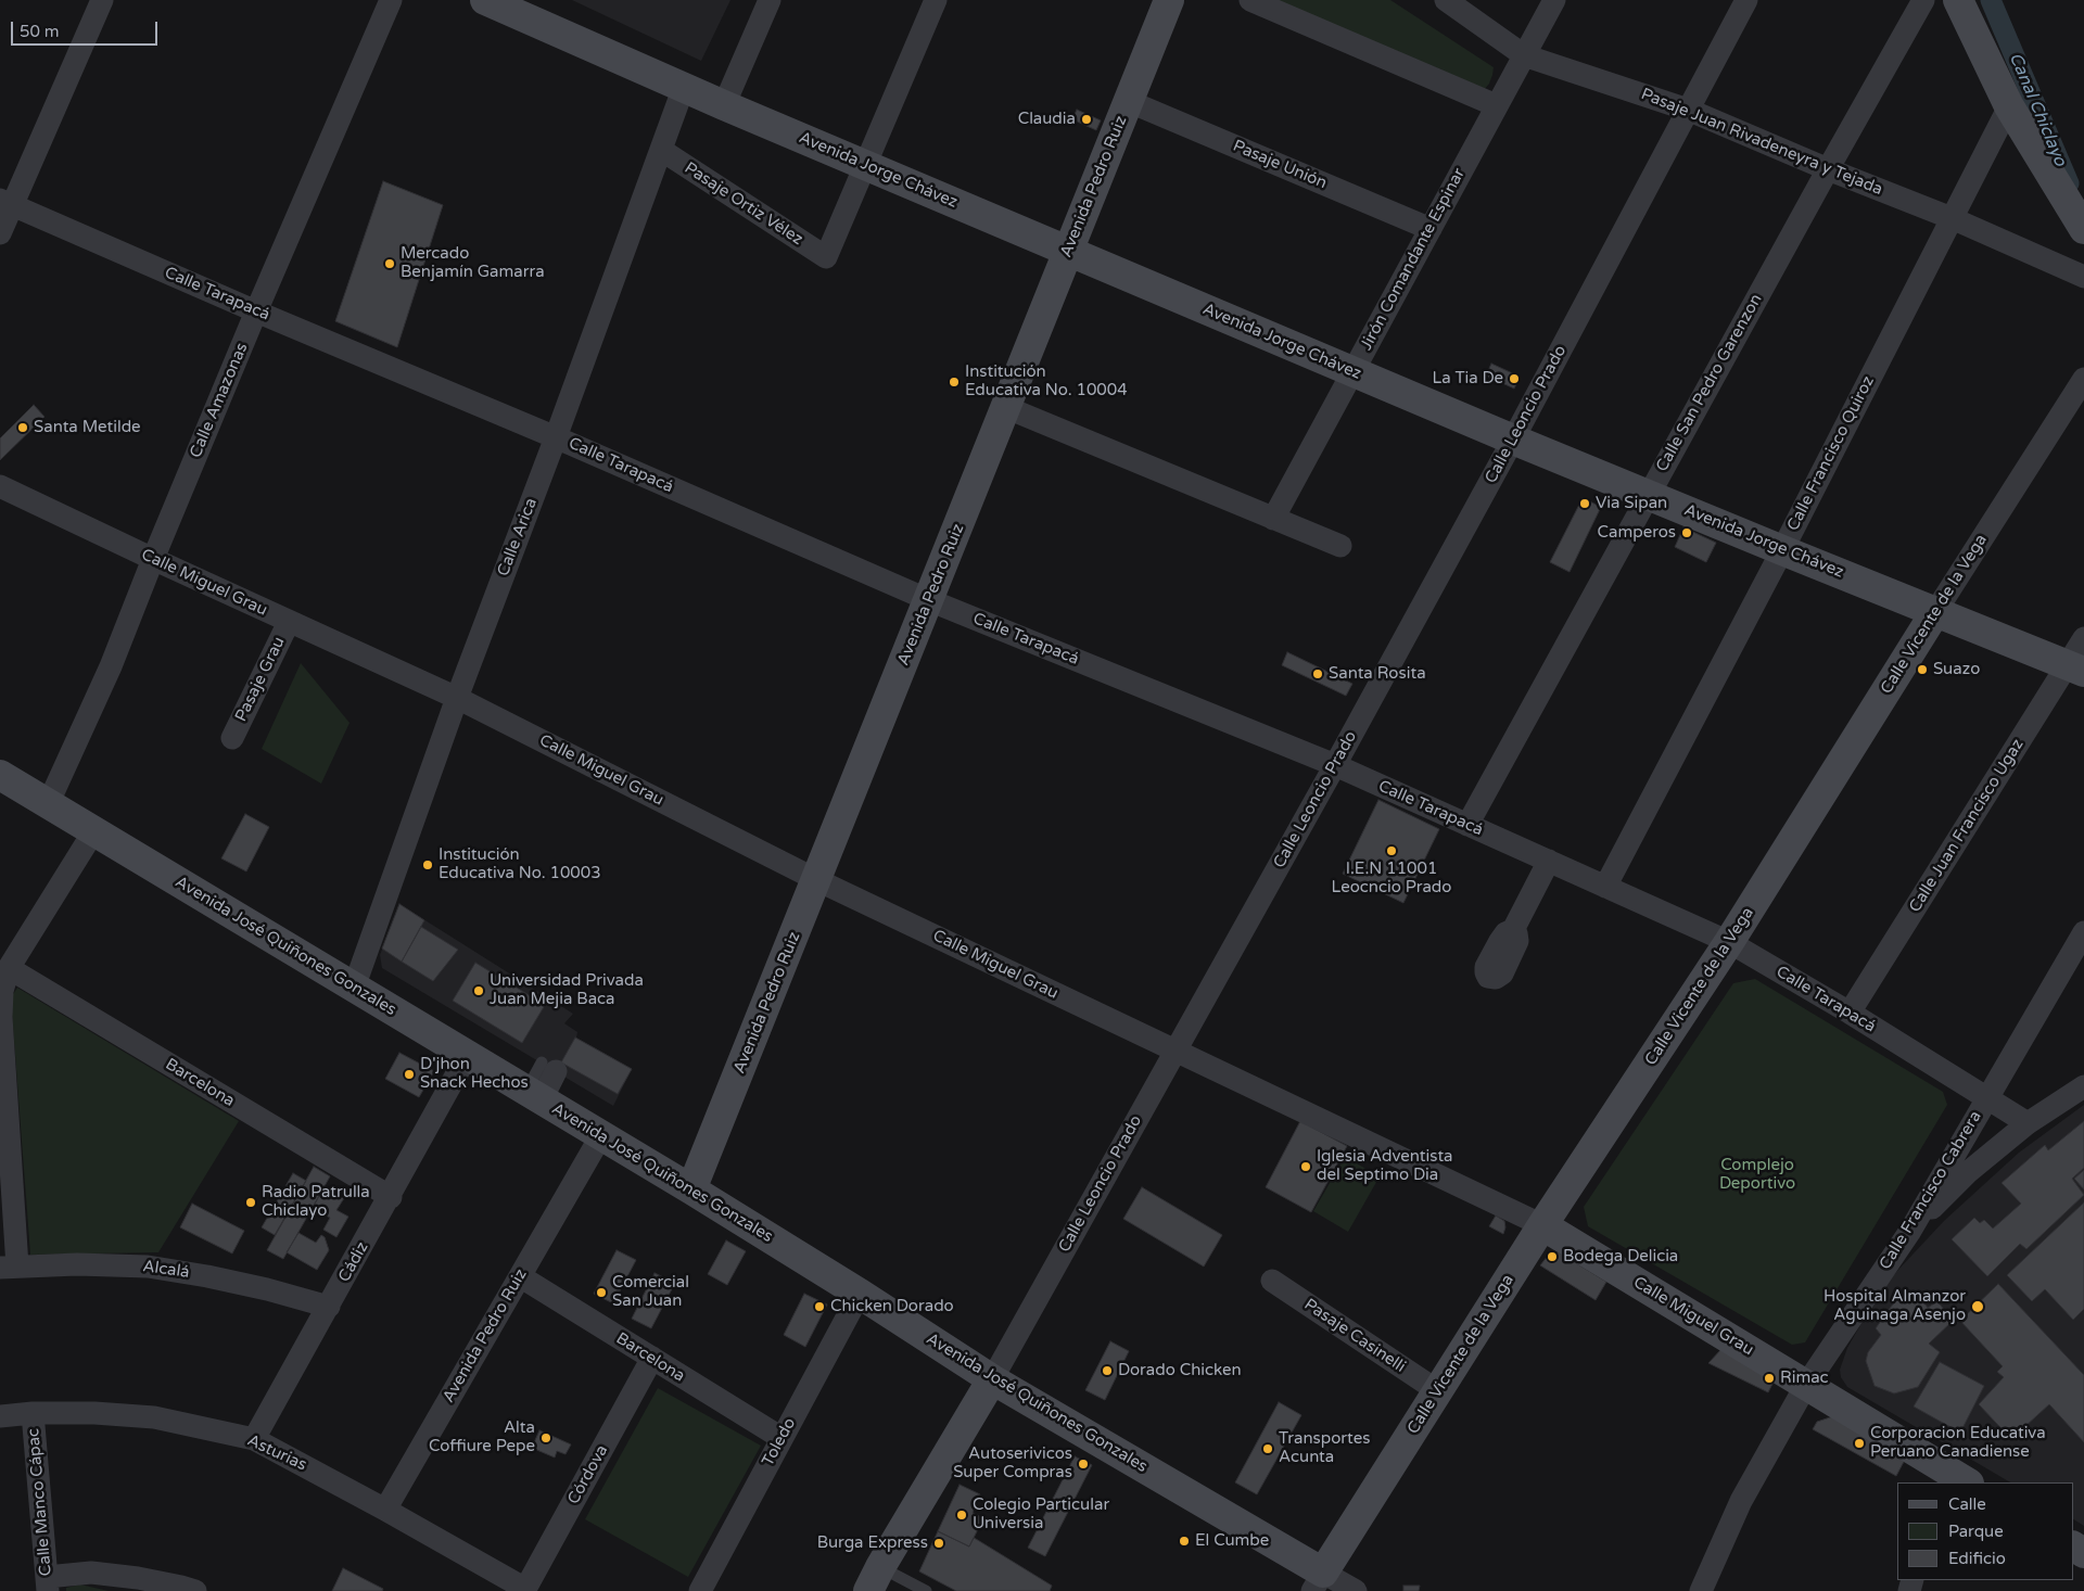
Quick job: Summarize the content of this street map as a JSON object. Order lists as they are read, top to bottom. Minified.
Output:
{"streets":{"street":["Pasaje Juan Rivadeneyra y Tejada","Pasaje Unión","Avenida Jorge Chávez","Avenida Pedro Ruiz","Pasaje Ortiz Vélez","Jirón Comandante Espinar","Calle Tarapacá","Calle San Pedro Garenzon","Calle Amazonas","Calle Leoncio Prado","Calle Francisco Quiroz","Calle Arica","Calle Miguel Grau","Calle Vicente de la Vega","Pasaje Grau","Calle Juan Francisco Ugaz","Avenida José Quiñones Gonzales","Barcelona","Calle Francisco Cabrera","Cádiz","Alcalá","Pasaje Casinelli","Toledo","Asturias","Córdova","Calle Manco Cápac"]},"crossings":[["Pasaje Juan Rivadeneyra y Tejada","Jirón Comandante Espinar"],["Pasaje Juan Rivadeneyra y Tejada","Calle San Pedro Garenzon"],["Pasaje Juan Rivadeneyra y Tejada","Calle Leoncio Prado"],["Pasaje Juan Rivadeneyra y Tejada","Calle Francisco Quiroz"],["Pasaje Unión","Avenida Pedro Ruiz"],["Pasaje Unión","Jirón Comandante Espinar"],["Avenida Jorge Chávez","Avenida Pedro Ruiz"],["Avenida Jorge Chávez","Pasaje Ortiz Vélez"],["Avenida Jorge Chávez","Jirón Comandante Espinar"],["Avenida Jorge Chávez","Calle San Pedro Garenzon"],["Avenida Jorge Chávez","Calle Leoncio Prado"],["Avenida Jorge Chávez","Calle Francisco Quiroz"],["Avenida Jorge Chávez","Calle Arica"],["Avenida Jorge Chávez","Calle Vicente de la Vega"],["Avenida Jorge Chávez","Calle Juan Francisco Ugaz"],["Avenida Pedro Ruiz","Calle Tarapacá"],["Avenida Pedro Ruiz","Calle Miguel Grau"],["Avenida Pedro Ruiz","Avenida José Quiñones Gonzales"],["Avenida Pedro Ruiz","Barcelona"],["Avenida Pedro Ruiz","Asturias"],["Pasaje Ortiz Vélez","Calle Arica"],["Calle Tarapacá","Calle San Pedro Garenzon"],["Calle Tarapacá","Calle Amazonas"],["Calle Tarapacá","Calle Leoncio Prado"],["Calle Tarapacá","Calle Francisco Quiroz"],["Calle Tarapacá","Calle Arica"],["Calle Tarapacá","Calle Vicente de la Vega"],["Calle Tarapacá","Calle Juan Francisco Ugaz"],["Calle Tarapacá","Calle Francisco Cabrera"],["Calle Amazonas","Calle Miguel Grau"],["Calle Amazonas","Avenida José Quiñones Gonzales"],["Calle Leoncio Prado","Calle Miguel Grau"],["Calle Leoncio Prado","Avenida José Quiñones Gonzales"],["Calle Arica","Calle Miguel Grau"],["Calle Arica","Avenida José Quiñones Gonzales"],["Calle Miguel Grau","Calle Vicente de la Vega"],["Calle Miguel Grau","Pasaje Grau"],["Calle Miguel Grau","Calle Francisco Cabrera"],["Calle Vicente de la Vega","Avenida José Quiñones Gonzales"],["Calle Vicente de la Vega","Pasaje Casinelli"],["Avenida José Quiñones Gonzales","Cádiz"],["Avenida José Quiñones Gonzales","Toledo"],["Barcelona","Cádiz"],["Barcelona","Toledo"],["Barcelona","Córdova"],["Cádiz","Alcalá"],["Cádiz","Asturias"],["Asturias","Córdova"],["Asturias","Calle Manco Cápac"]],"water":["Canal Chiclayo"],"parks":["Complejo Deportivo"],"places":["Claudia","Mercado Benjamín Gamarra","La Tia De","Institución Educativa No. 10004","Santa Metilde","Via Sipan","Camperos","Suazo","Santa Rosita","I.E.N 11001 Leocncio Prado","Institución Educativa No. 10003","Universidad Privada Juan Mejia Baca","D'jhon Snack Hechos","Iglesia Adventista del Septimo Dia","Radio Patrulla Chiclayo","Bodega Delicia","Comercial San Juan","Chicken Dorado","Hospital Almanzor Aguinaga Asenjo","Dorado Chicken","Rimac","Alta Coffiure Pepe","Corporacion Educativa Peruano Canadiense","Transportes Acunta","Autoserivicos Super Compras","Colegio Particular Universia","El Cumbe","Burga Express"],"legend":["Calle","Parque","Edificio"],"scale_bar":"50 m"}
